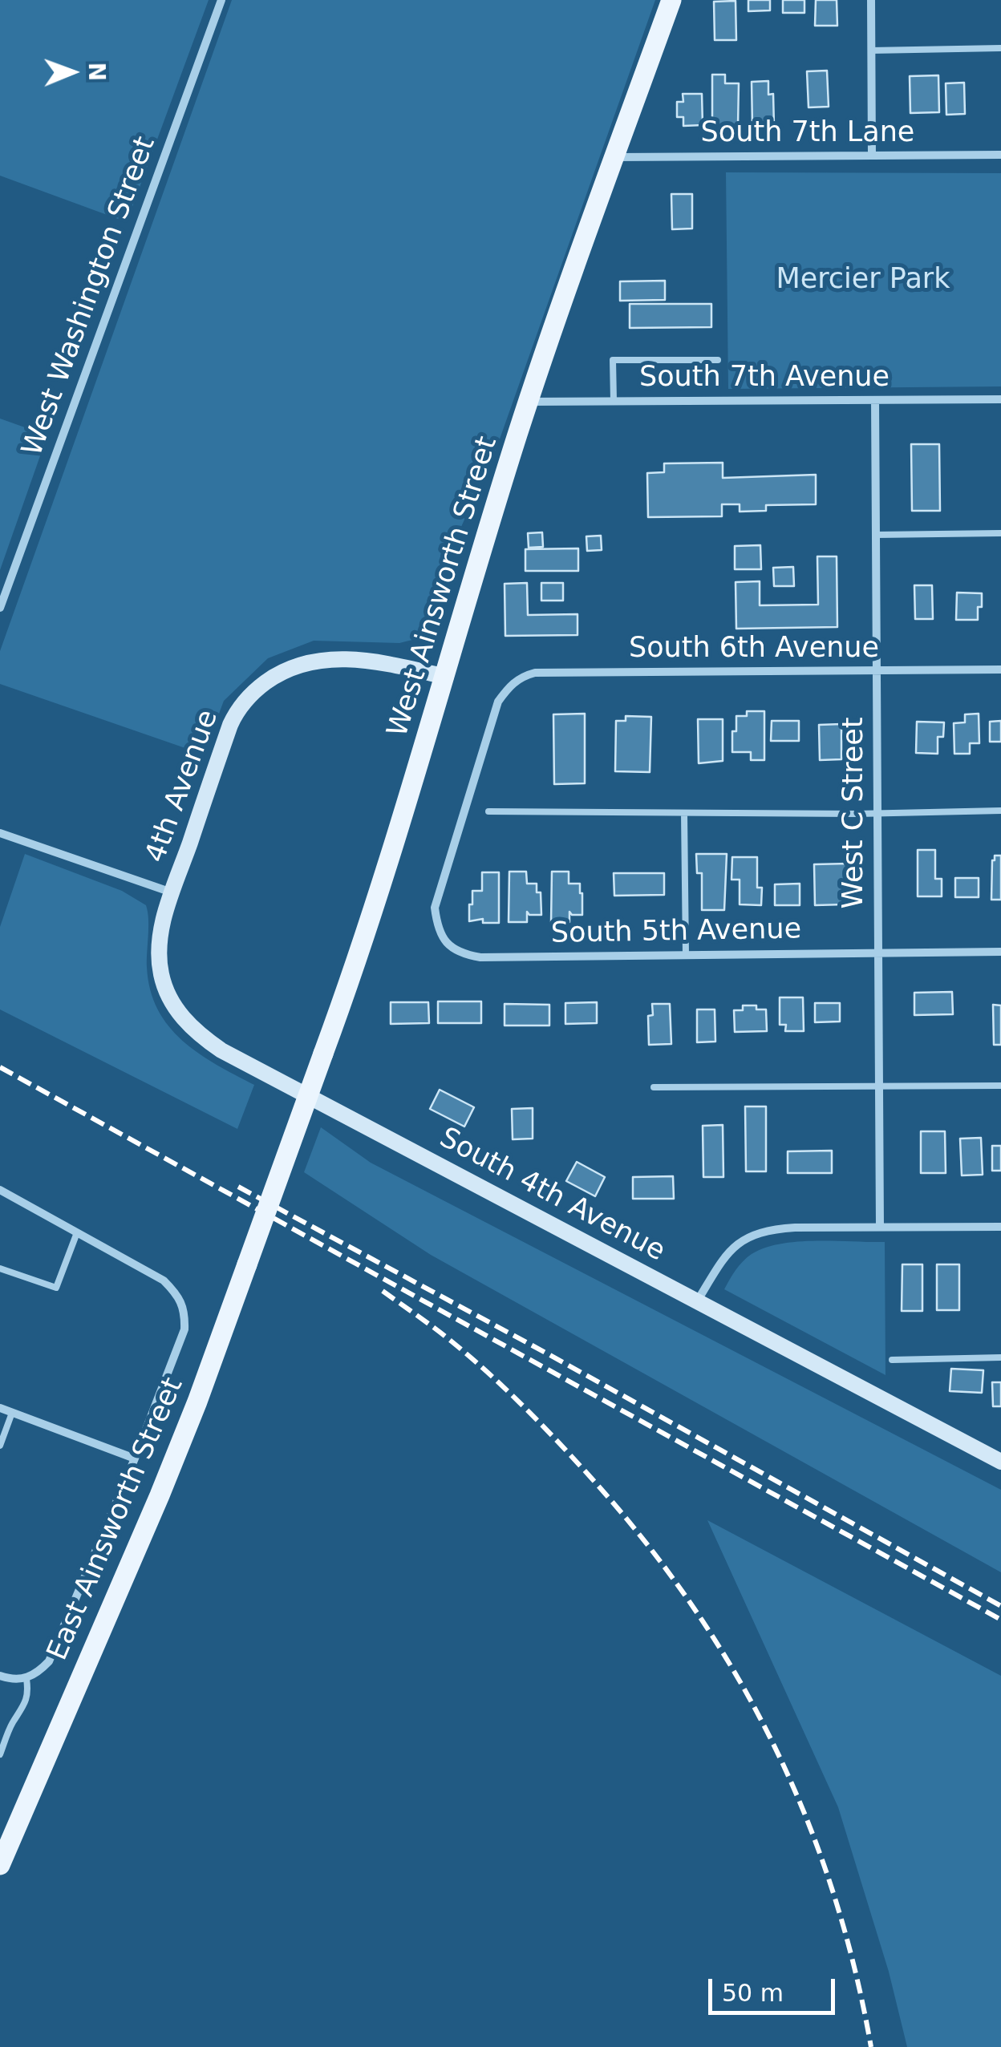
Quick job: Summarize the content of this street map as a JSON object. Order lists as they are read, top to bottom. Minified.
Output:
{"streets":{"main road":["West Ainsworth Street","East Ainsworth Street"],"street":["South 7th Lane","West Washington Street","South 7th Avenue","South 6th Avenue","4th Avenue","West C Street","South 5th Avenue","South 4th Avenue"]},"crossings":[["South 7th Lane","West Ainsworth Street"],["South 7th Avenue","West Ainsworth Street"],["South 7th Avenue","West C Street"],["West Ainsworth Street","4th Avenue"],["West Ainsworth Street","East Ainsworth Street"],["South 6th Avenue","West C Street"],["South 6th Avenue","South 5th Avenue"],["4th Avenue","South 4th Avenue"],["West C Street","South 5th Avenue"]],"parks":["Mercier Park"],"scale_bar":"50 m","north":"right"}
